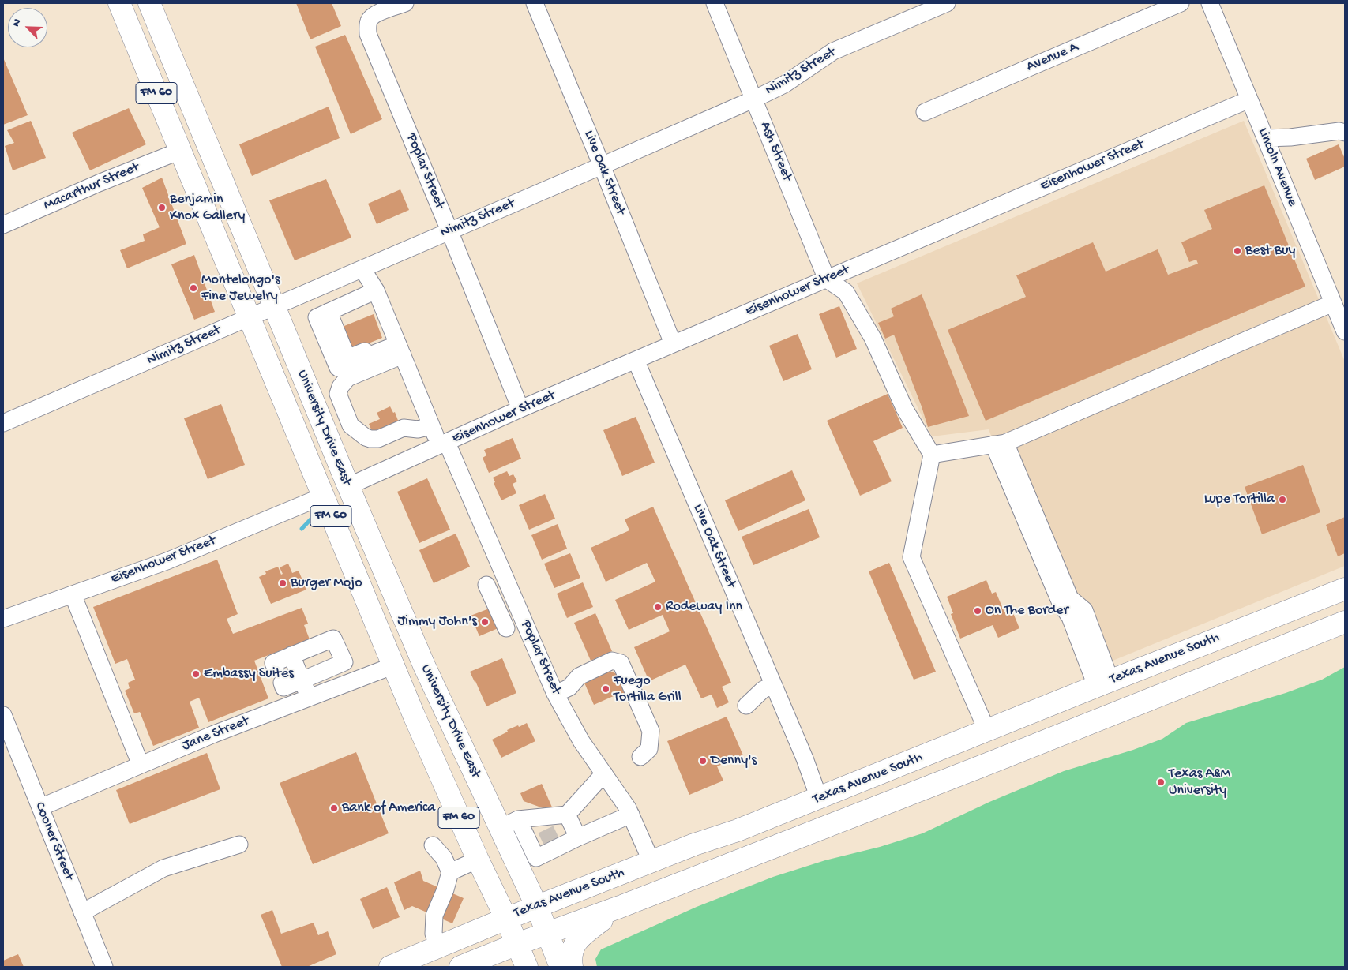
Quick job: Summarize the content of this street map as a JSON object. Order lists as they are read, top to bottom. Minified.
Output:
{"streets":{"main road":["FM 60","University Drive East","Texas Avenue South"],"street":["Avenue A","Nimitz Street","Ash Street","Eisenhower Street","Lincoln Avenue","Poplar Street","Live Oak Street","Macarthur Street","Jane Street","Cooner Street"]},"crossings":[["Nimitz Street","Ash Street"],["Nimitz Street","Poplar Street"],["Nimitz Street","Live Oak Street"],["Nimitz Street","University Drive East"],["FM 60","University Drive East"],["FM 60","Texas Avenue South"],["Ash Street","Eisenhower Street"],["Eisenhower Street","Lincoln Avenue"],["Eisenhower Street","Poplar Street"],["Eisenhower Street","Live Oak Street"],["Eisenhower Street","University Drive East"],["Poplar Street","Texas Avenue South"],["Live Oak Street","Texas Avenue South"],["Macarthur Street","University Drive East"],["University Drive East","Texas Avenue South"],["University Drive East","Jane Street"],["Jane Street","Cooner Street"]],"places":["Benjamin Knox Gallery","Best Buy","Montelongo's Fine Jewelry","Lupe Tortilla","Burger Mojo","Rodeway Inn","On The Border","Jimmy John's","Embassy Suites","Fuego Tortilla Grill","Denny's","Texas A&M University","Bank of America"],"north":"top left"}
